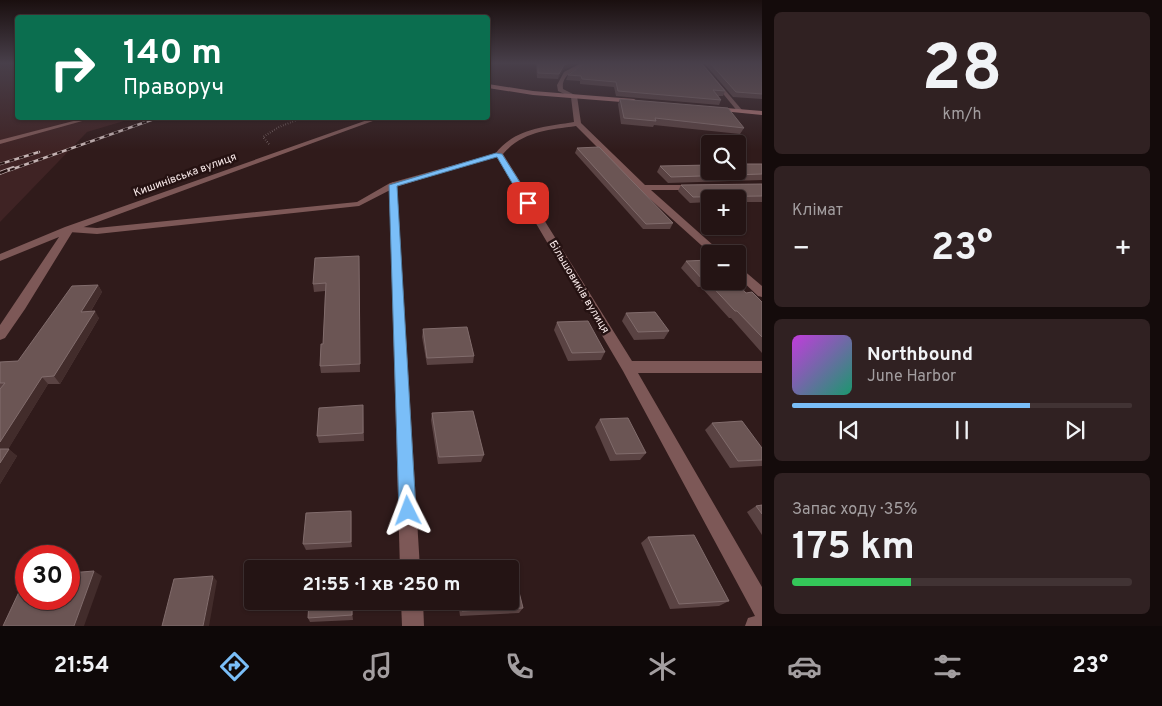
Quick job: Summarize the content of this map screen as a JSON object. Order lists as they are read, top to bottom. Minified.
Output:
{"streets":{"street":["Кишинівська вулиця","Більшовиків вулиця"]},"page":{"tile":[["28","km/h"],"Клімат",["Запас ходу · 35%","175 km"]],"turn":["140 m","Праворуч"],"map_buttons":["+","−"],"heat":["−","23°","+"],"song":["Northbound","June Harbor"],"limit":"30","trip":"21:55 · 1 хв · 250 m","tabs":["21:54","23°"]}}
